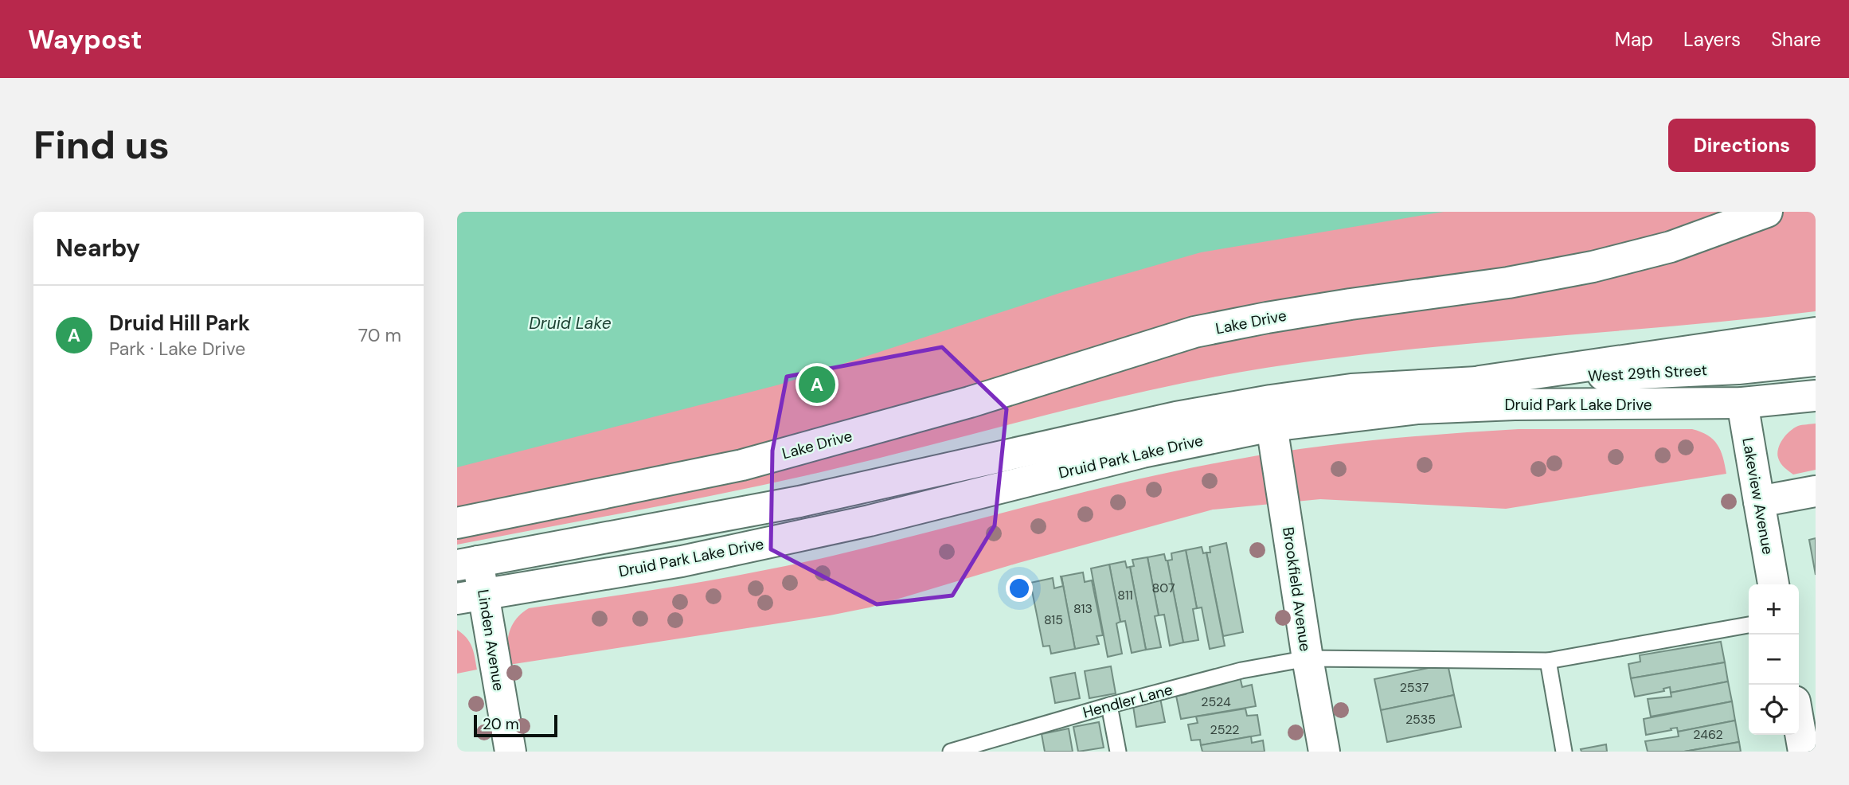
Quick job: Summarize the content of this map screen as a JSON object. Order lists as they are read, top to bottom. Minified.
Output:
{"streets":{"main road":["Lake Drive","West 29th Street","Druid Park Lake Drive","Lakeview Avenue","Brookfield Avenue","Linden Avenue"],"lane":["Hendler Lane"]},"crossings":[["West 29th Street","Druid Park Lake Drive"],["Druid Park Lake Drive","Lakeview Avenue"],["Druid Park Lake Drive","Brookfield Avenue"],["Druid Park Lake Drive","Linden Avenue"],["Brookfield Avenue","Hendler Lane"]],"water":["Druid Lake"],"house_numbers":["807","811","813","815","2537","2524","2535","2522","2462"],"scale_bar":"20 m","page":{"header":"Waypost","nav":["Map","Layers","Share"],"buttons":"Directions","title":"Find us","heading":"Nearby","list":[{"mark":"A","name":"Druid Hill Park","note":"Park · Lake Drive","value":"70 m"}],"pins":"A","map_buttons":["+","−"],"scale":"20 m"}}
